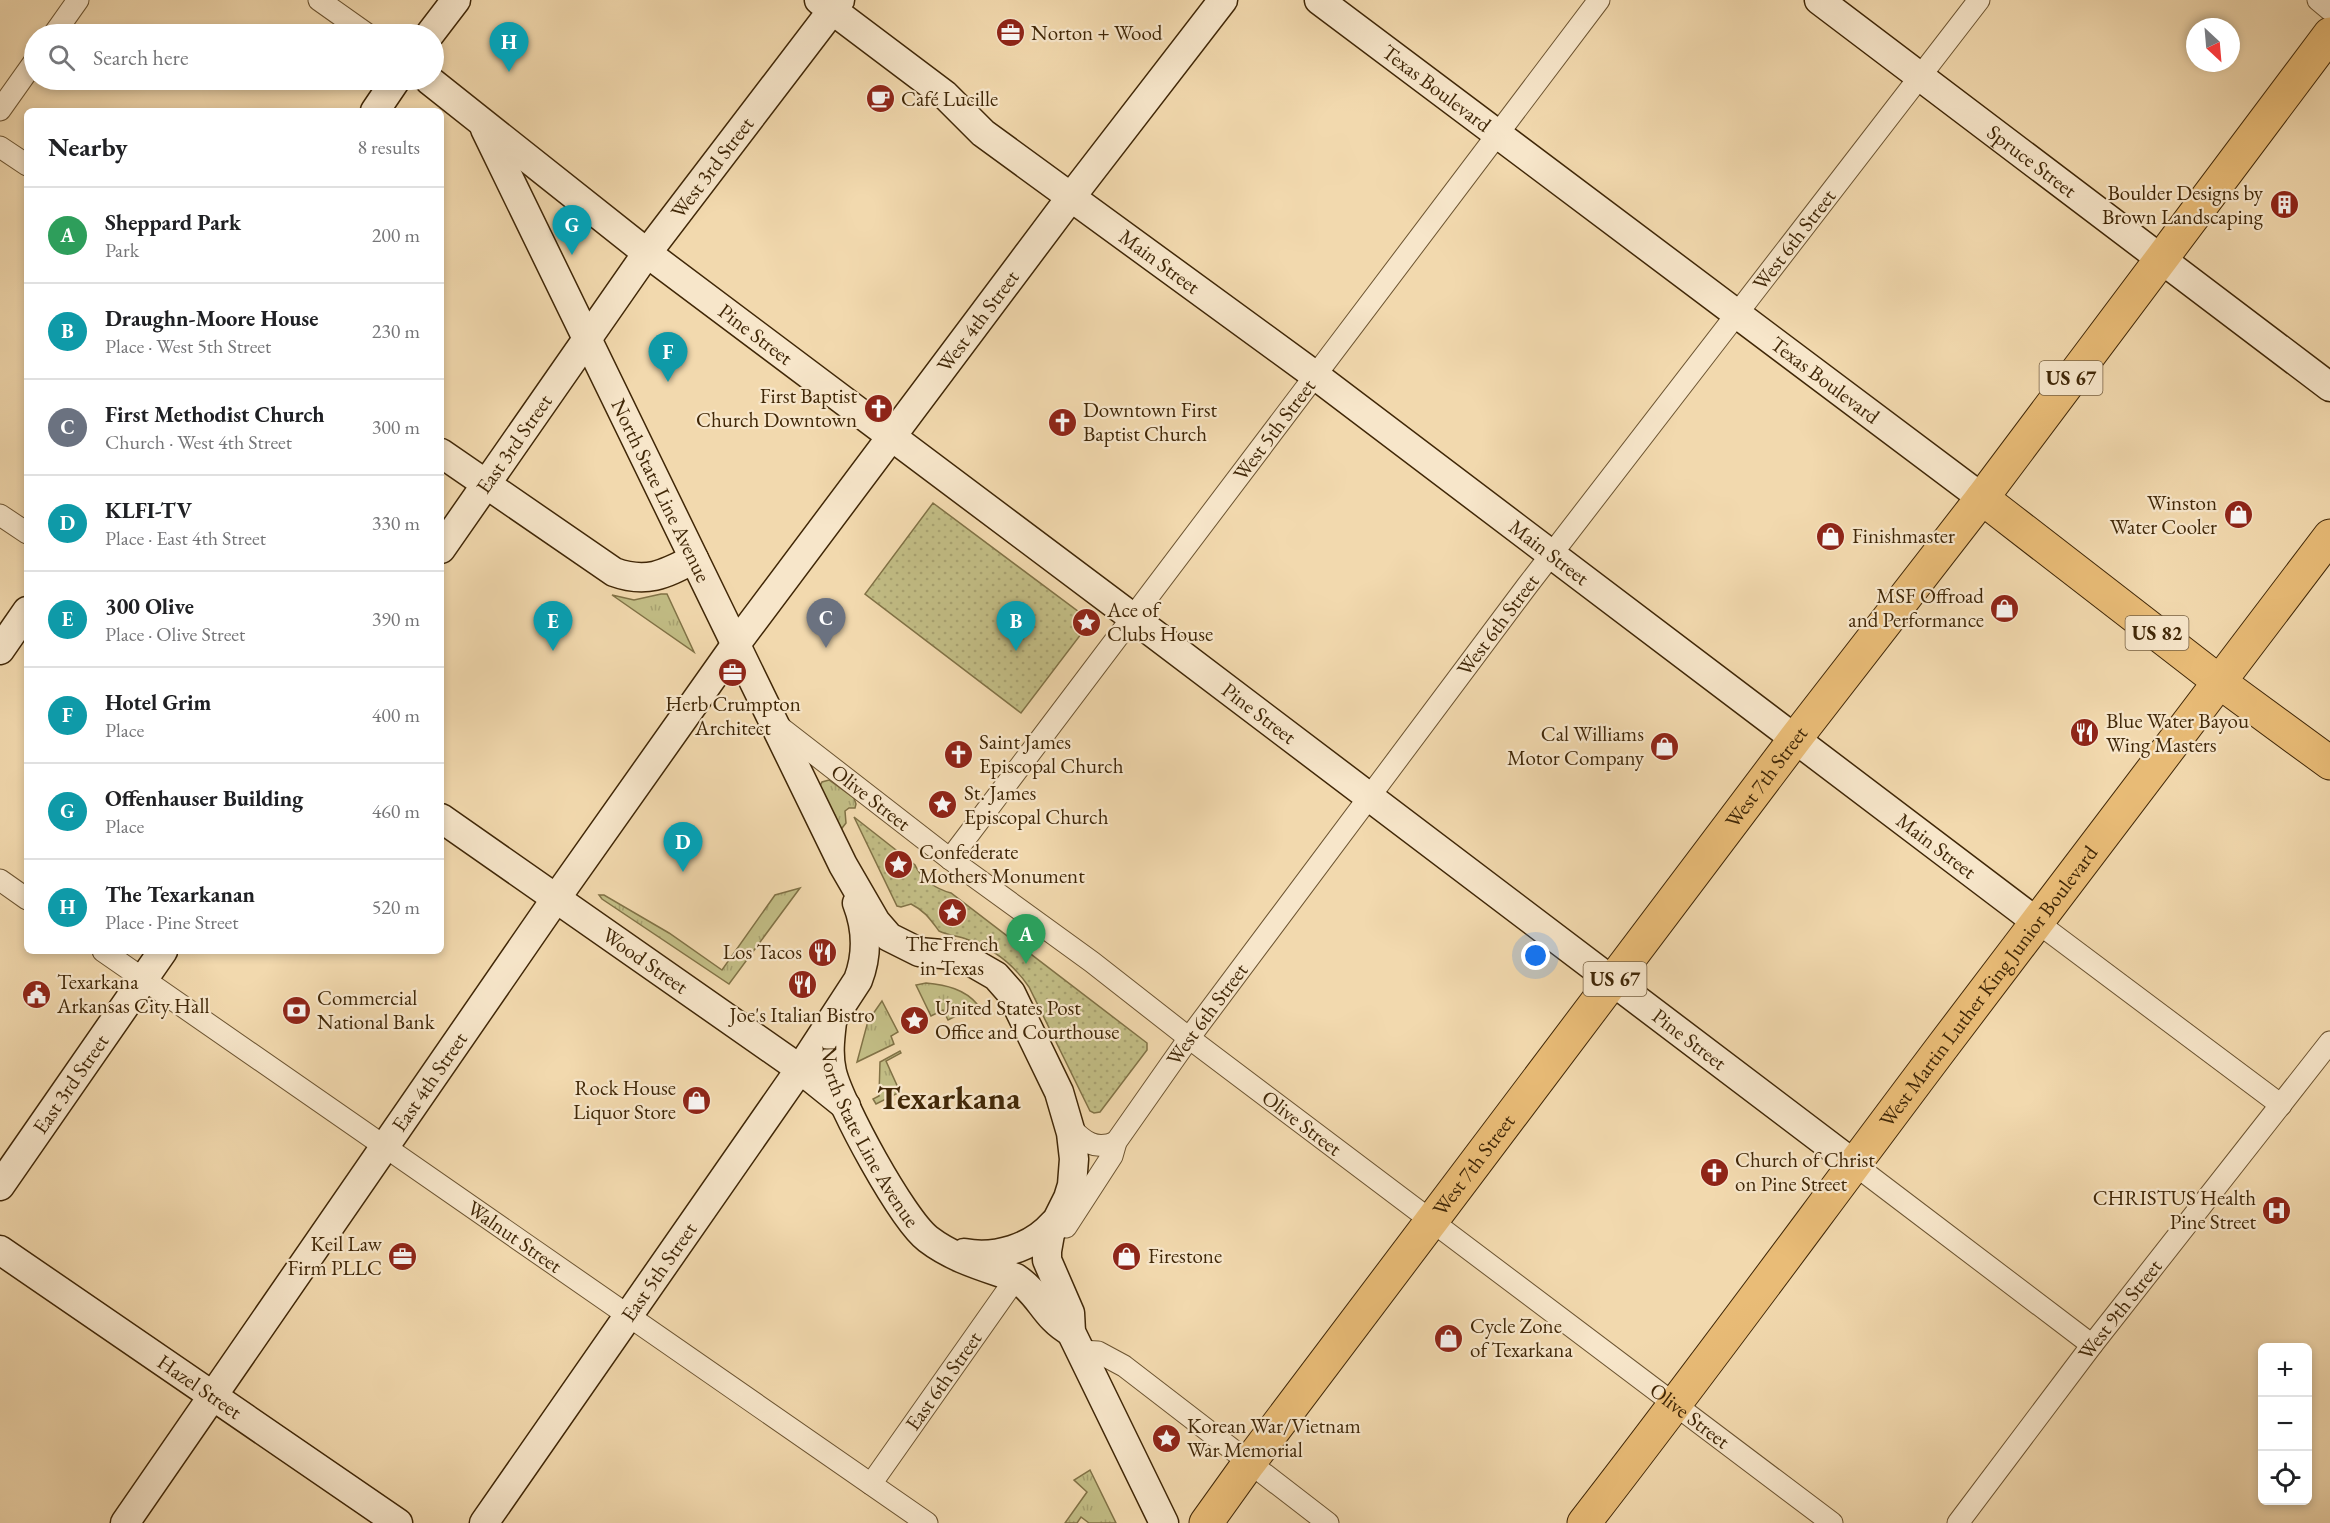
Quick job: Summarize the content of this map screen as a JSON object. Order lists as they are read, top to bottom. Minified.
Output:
{"streets":{"main road":["Texas Boulevard","US 67","US 82","West 7th Street","West Martin Luther King Junior Boulevard"],"street":["Spruce Street","West 3rd Street","West 6th Street","Main Street","West 4th Street","Pine Street","West 5th Street","East 3rd Street","North State Line Avenue","Olive Street","Wood Street","East 4th Street","Walnut Street","East 5th Street","West 9th Street","East 6th Street","Hazel Street"]},"crossings":[["Texas Boulevard","West 6th Street"],["Texas Boulevard","West 5th Street"],["Texas Boulevard","West 7th Street"],["Texas Boulevard","West Martin Luther King Junior Boulevard"],["Spruce Street","West 6th Street"],["Spruce Street","West 7th Street"],["West 3rd Street","Main Street"],["West 3rd Street","Pine Street"],["West 3rd Street","East 3rd Street"],["West 3rd Street","North State Line Avenue"],["West 6th Street","Main Street"],["West 6th Street","Pine Street"],["West 6th Street","North State Line Avenue"],["West 6th Street","Olive Street"],["Main Street","West 4th Street"],["Main Street","West 5th Street"],["Main Street","West 7th Street"],["Main Street","West Martin Luther King Junior Boulevard"],["Main Street","West 9th Street"],["West 4th Street","Pine Street"],["West 4th Street","North State Line Avenue"],["West 4th Street","East 4th Street"],["Pine Street","West 5th Street"],["Pine Street","North State Line Avenue"],["Pine Street","West 7th Street"],["Pine Street","West Martin Luther King Junior Boulevard"],["Pine Street","West 9th Street"],["West 5th Street","Olive Street"],["East 3rd Street","North State Line Avenue"],["East 3rd Street","Walnut Street"],["North State Line Avenue","Olive Street"],["North State Line Avenue","Wood Street"],["North State Line Avenue","East 4th Street"],["North State Line Avenue","East 5th Street"],["North State Line Avenue","East 6th Street"],["West 7th Street","Olive Street"],["Olive Street","West Martin Luther King Junior Boulevard"],["Wood Street","East 4th Street"],["Wood Street","East 5th Street"],["East 4th Street","Walnut Street"],["East 4th Street","Hazel Street"],["Walnut Street","East 5th Street"],["Walnut Street","East 6th Street"]],"districts":["Texarkana"],"places":{"office":["Norton + Wood","Herb Crumpton Architect","Keil Law Firm PLLC"],"cafe":["Café Lucille"],"building":["Boulder Designs by Brown Landscaping"],"church":["First Baptist Church Downtown","Downtown First Baptist Church","Saint James Episcopal Church","Church of Christ on Pine Street"],"shop":["Winston Water Cooler","Finishmaster","MSF Offroad and Performance","Cal Williams Motor Company","Rock House Liquor Store","Firestone","Cycle Zone of Texarkana"],"place":["Ace of Clubs House","St. James Episcopal Church","Confederate Mothers Monument","The French in Texas","United States Post Office and Courthouse","Korean War/Vietnam War Memorial"],"restaurant":["Blue Water Bayou Wing Masters","Los Tacos","Joe's Italian Bistro"],"public building":["Texarkana Arkansas City Hall"],"bank":["Commercial National Bank"],"hospital":["CHRISTUS Health Pine Street"]},"north":"bottom right","page":{"pins":["H","G","F","C","B","E","D","A"],"search":"Search here","heading":["Nearby","8 results"],"list":[{"mark":"A","name":"Sheppard Park","note":"Park","value":"200 m"},{"mark":"B","name":"Draughn-Moore House","note":"Place · West 5th Street","value":"230 m"},{"mark":"C","name":"First Methodist Church","note":"Church · West 4th Street","value":"300 m"},{"mark":"D","name":"KLFI-TV","note":"Place · East 4th Street","value":"330 m"},{"mark":"E","name":"300 Olive","note":"Place · Olive Street","value":"390 m"},{"mark":"F","name":"Hotel Grim","note":"Place","value":"400 m"},{"mark":"G","name":"Offenhauser Building","note":"Place","value":"460 m"},{"mark":"H","name":"The Texarkanan","note":"Place · Pine Street","value":"520 m"}],"map_buttons":["+","−"]}}
